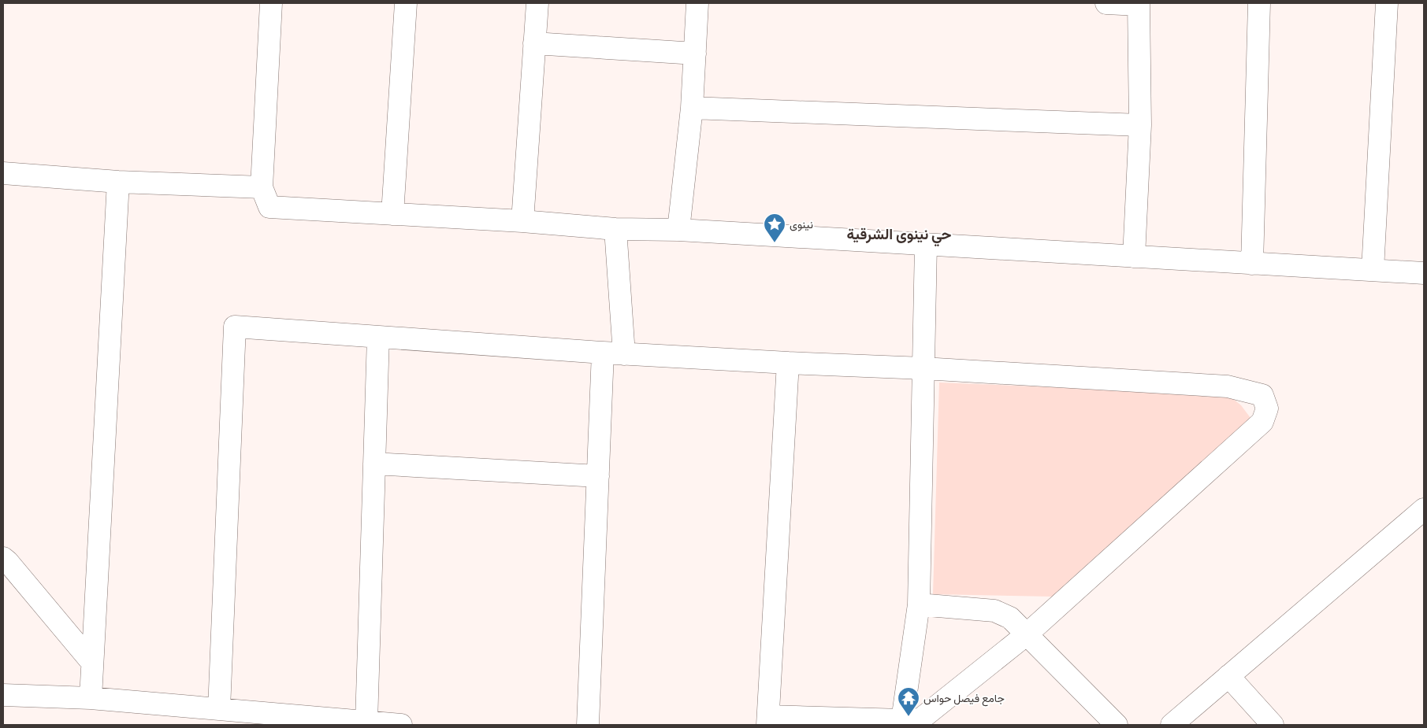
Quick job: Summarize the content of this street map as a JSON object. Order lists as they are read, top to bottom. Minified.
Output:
{"districts":["حي نينوى الشرقية"],"places":{"place":["نينوى"],"temple":["جامع فيصل حواس"]}}
